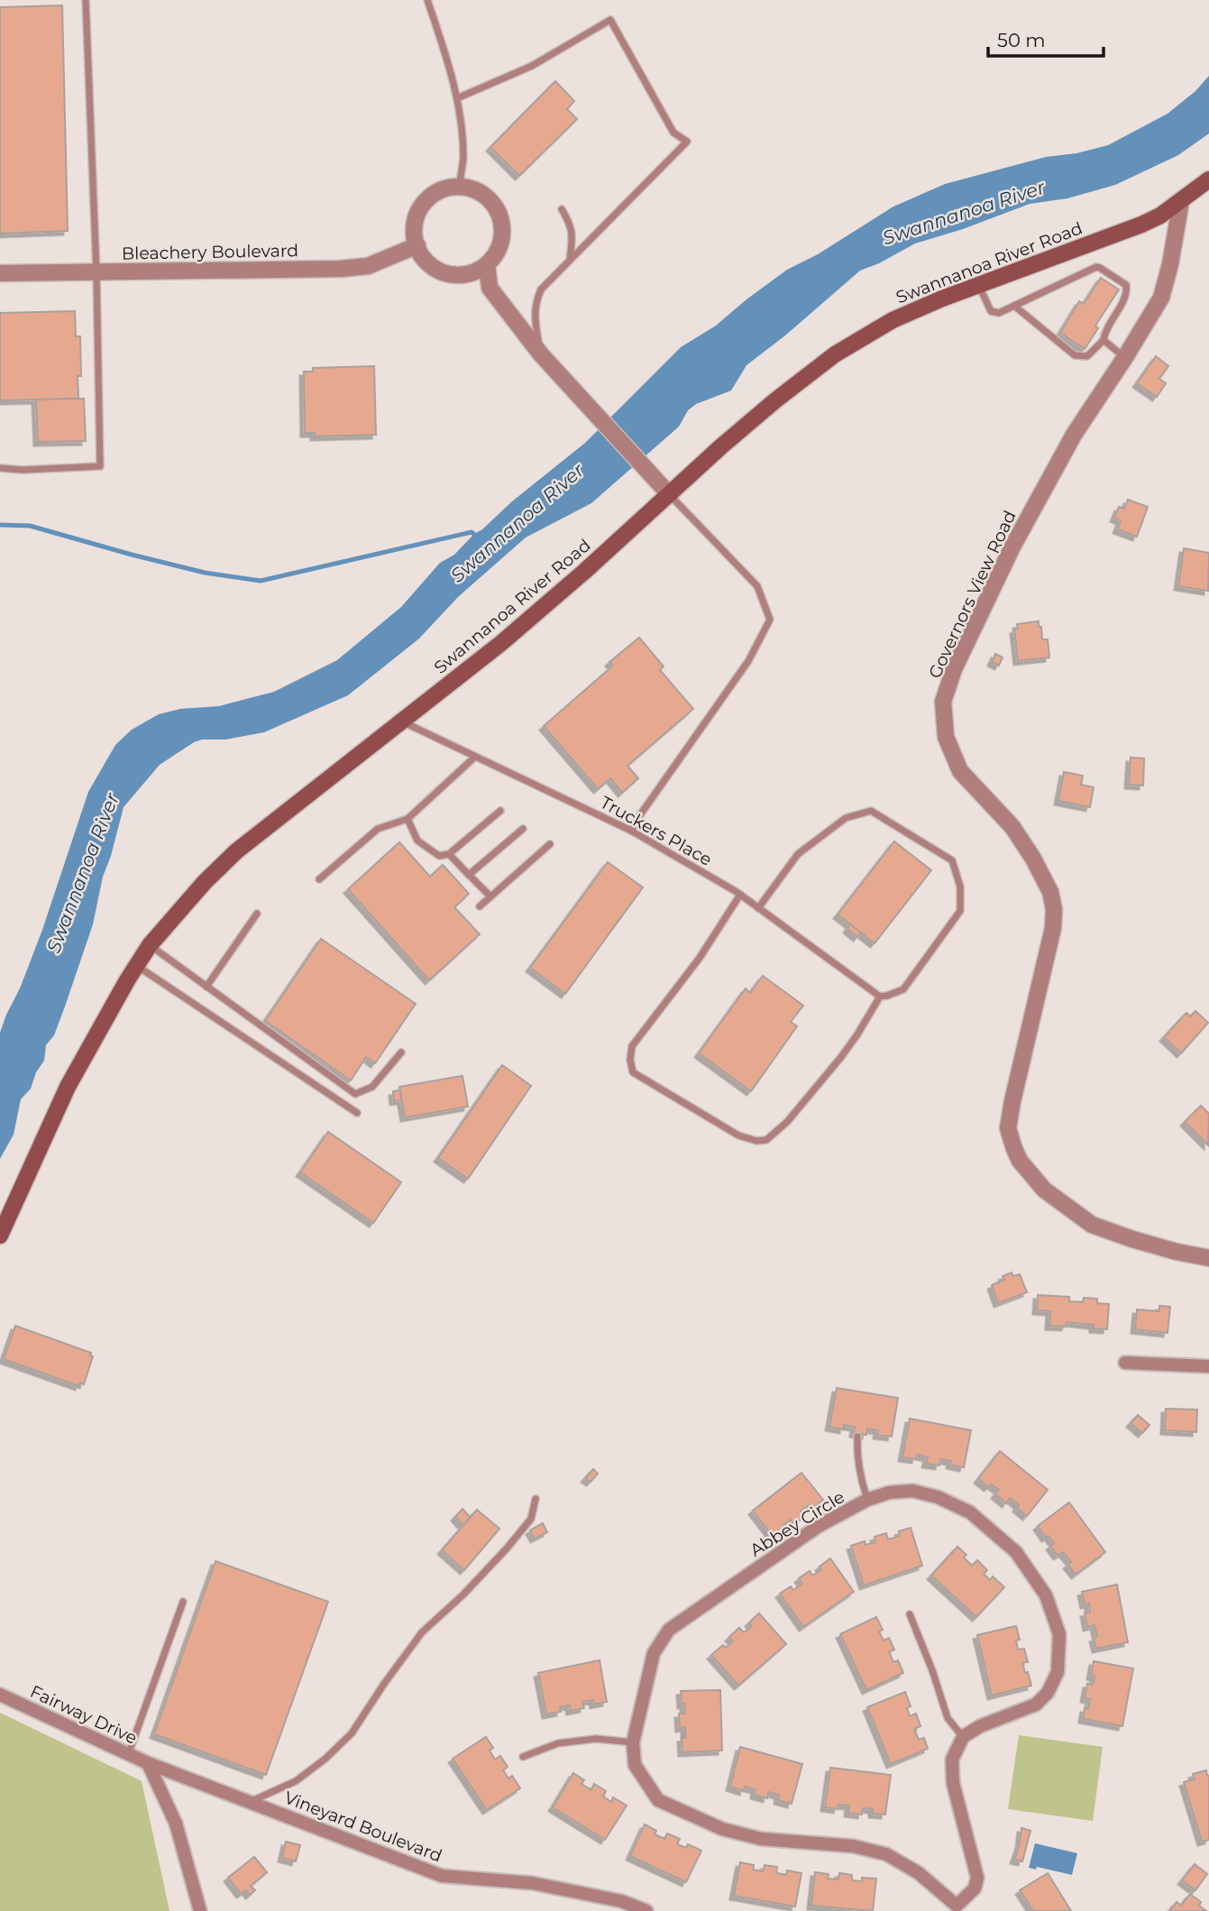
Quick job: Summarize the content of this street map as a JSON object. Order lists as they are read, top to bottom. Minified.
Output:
{"streets":{"main road":["Swannanoa River Road"],"street":["Bleachery Boulevard","Governors View Road","Abbey Circle","Fairway Drive","Vineyard Boulevard"],"lane":["Truckers Place"]},"crossings":[["Swannanoa River Road","Governors View Road"],["Swannanoa River Road","Truckers Place"],["Fairway Drive","Vineyard Boulevard"]],"water":["Swannanoa River"],"scale_bar":"50 m"}
